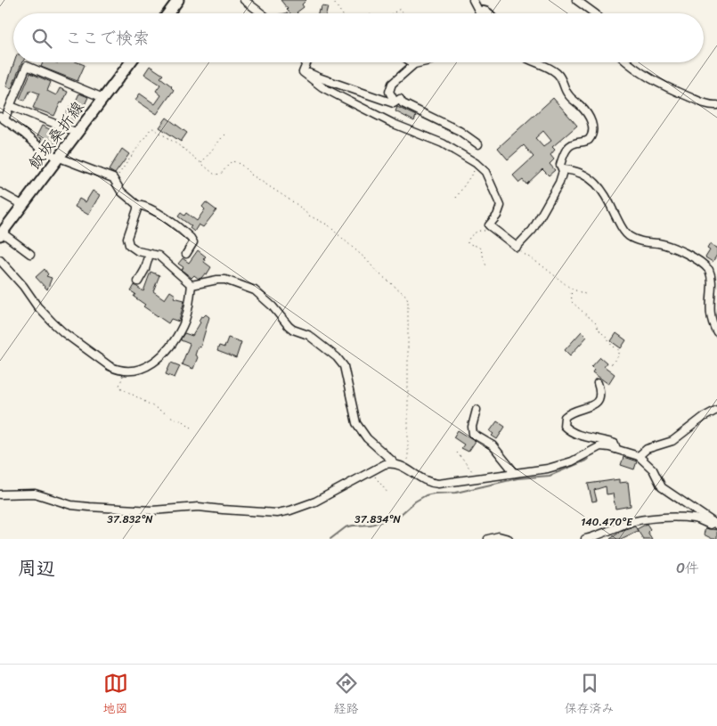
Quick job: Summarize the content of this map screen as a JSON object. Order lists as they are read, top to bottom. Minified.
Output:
{"streets":{"main road":["飯坂桑折線"]},"page":{"search":"ここで検索","heading":["周辺","0件"],"nav":["地図","経路","保存済み"]},"coordinates":["37.832°N","37.834°N","140.470°E"]}
